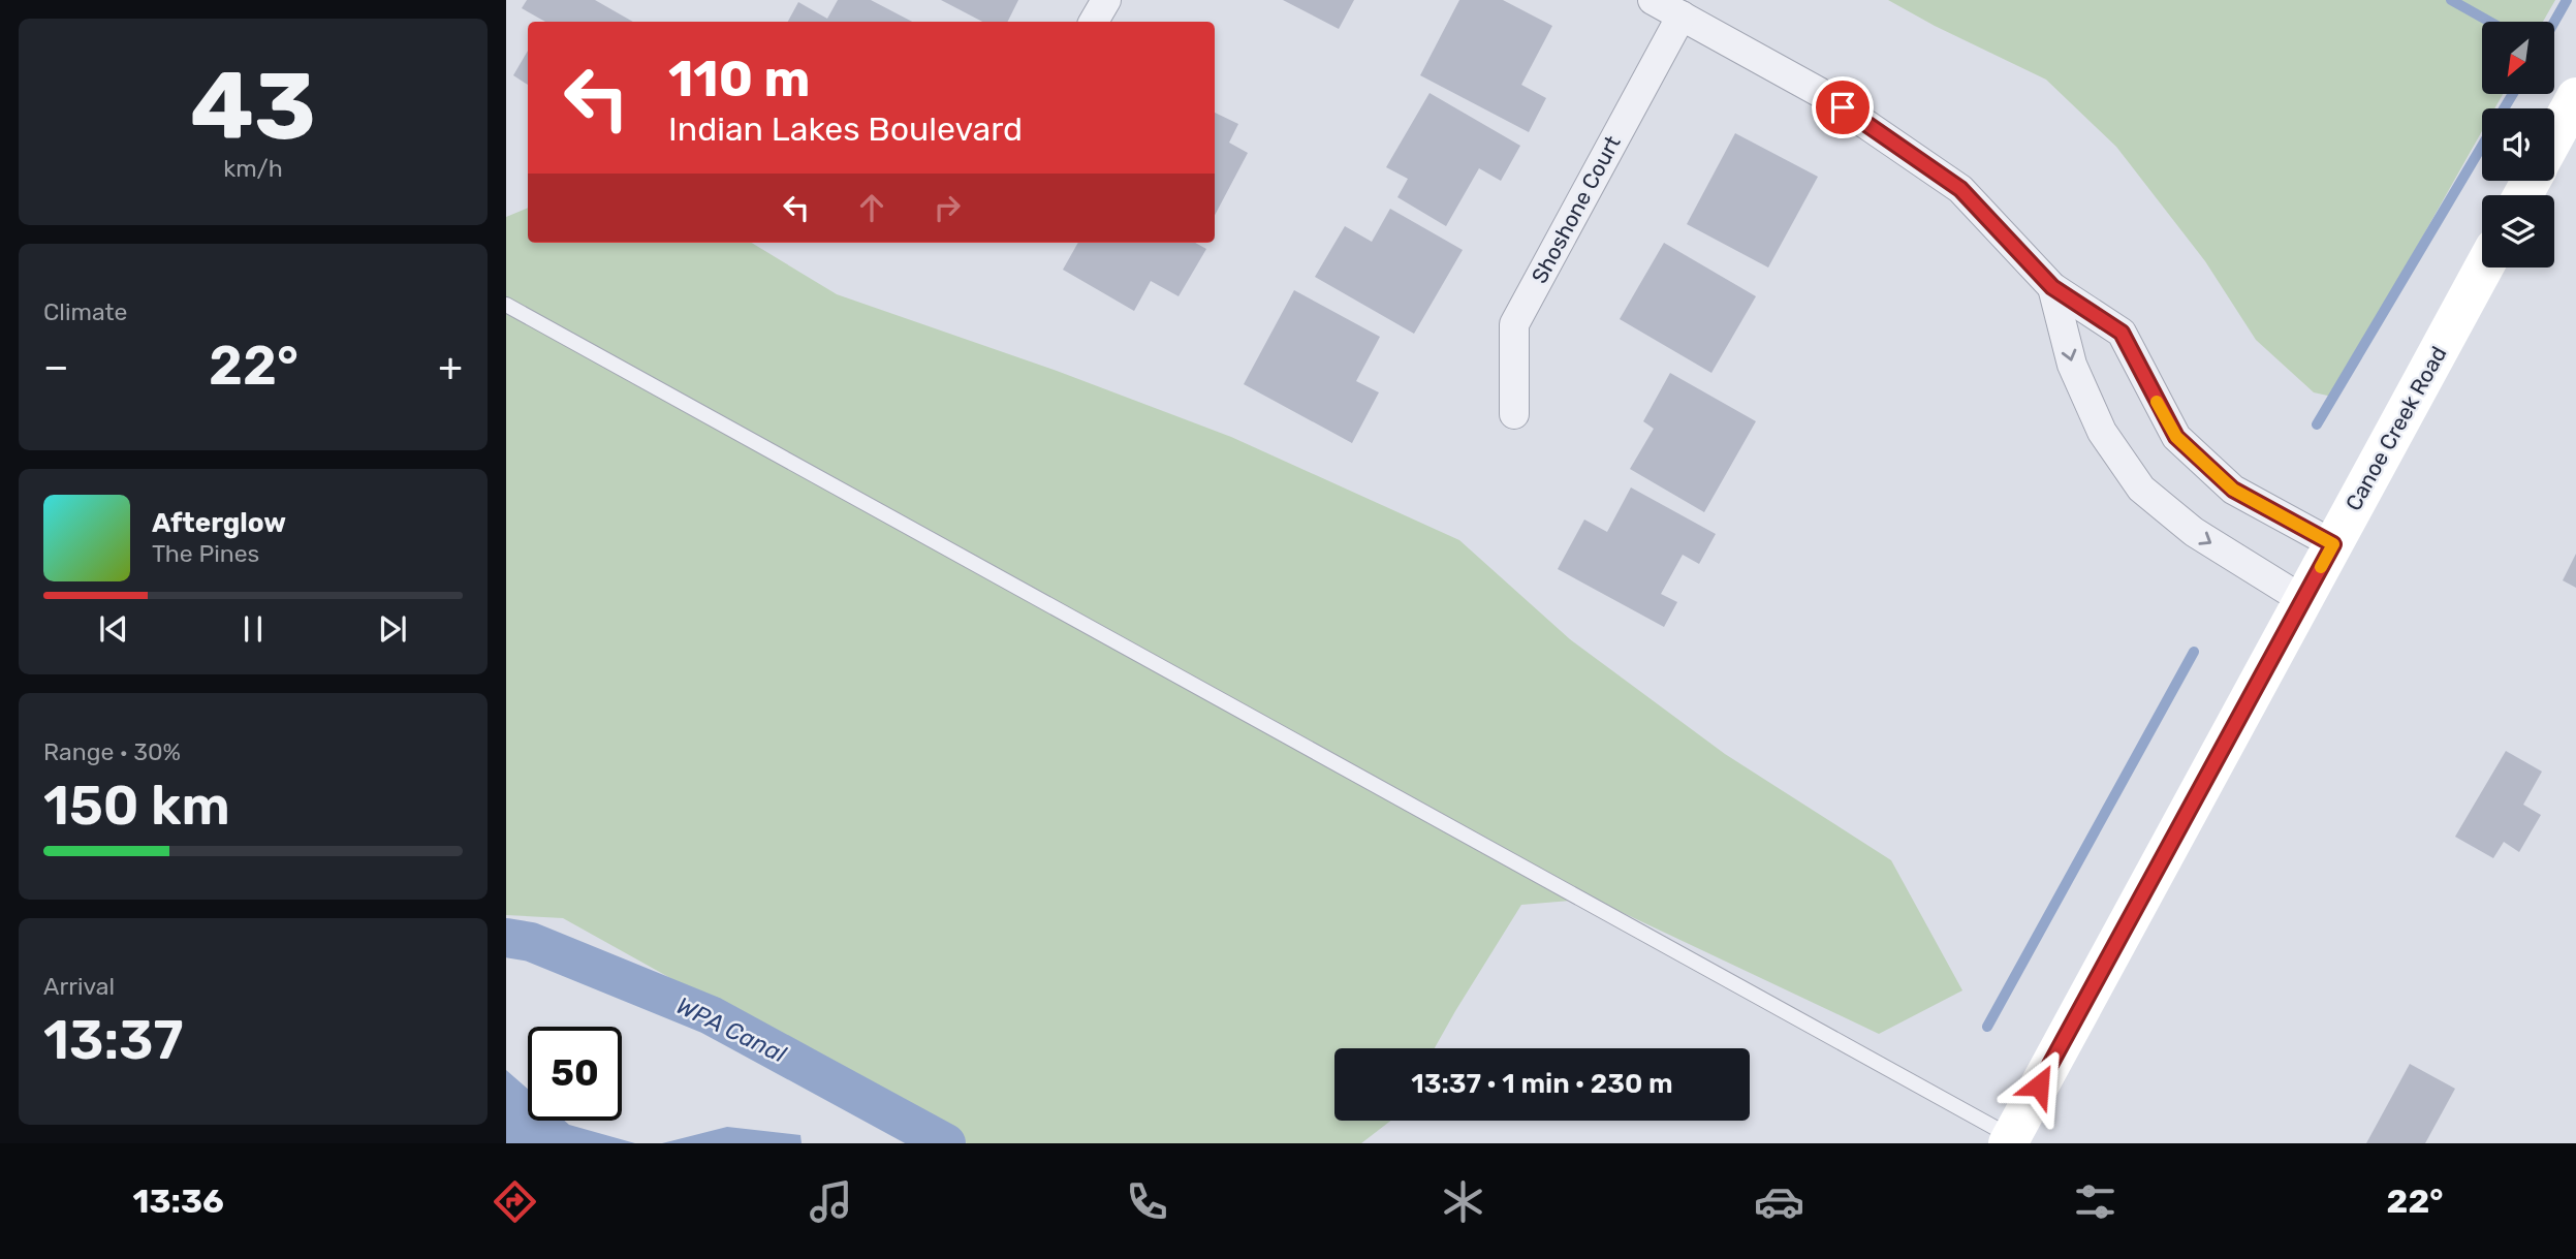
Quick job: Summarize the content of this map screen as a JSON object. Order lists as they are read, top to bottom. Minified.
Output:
{"streets":{"main road":["Canoe Creek Road"],"street":["Shoshone Court"]},"water":["WPA Canal"],"north":"bottom left","page":{"tile":[["43","km/h"],"Climate",["Range · 30%","150 km"],["Arrival","13:37"]],"turn":["110 m","Indian Lakes Boulevard"],"heat":["−","22°","+"],"song":["Afterglow","The Pines"],"limit":"50","trip":"13:37 · 1 min · 230 m","tabs":["13:36","22°"]}}
